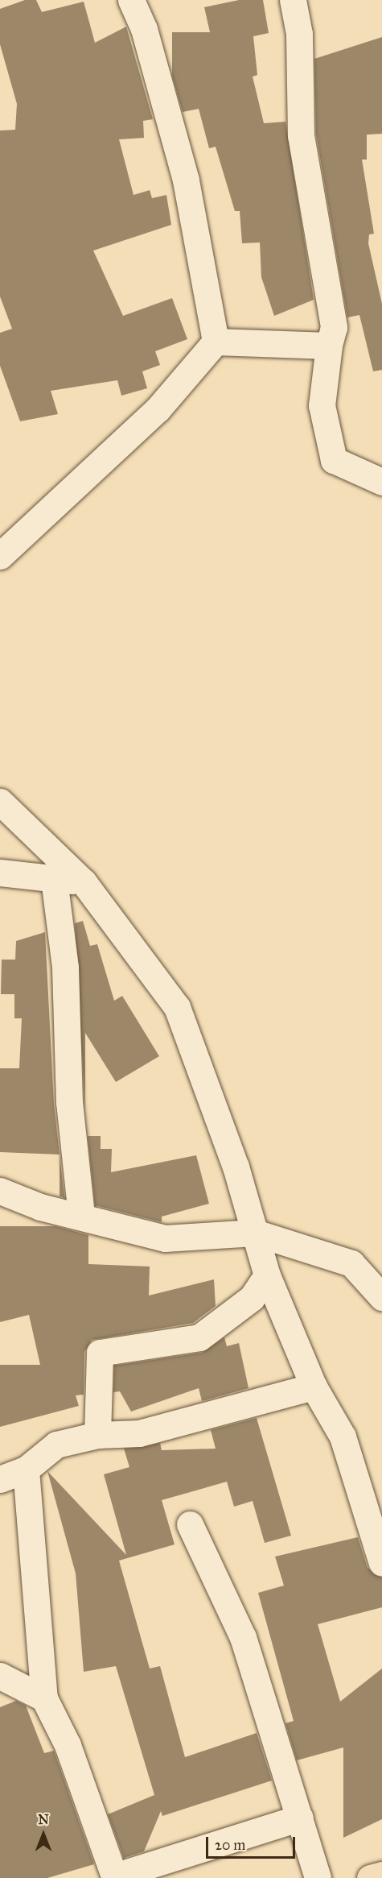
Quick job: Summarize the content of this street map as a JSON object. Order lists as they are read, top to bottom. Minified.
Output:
{"scale_bar":"20 m","north":"top"}
